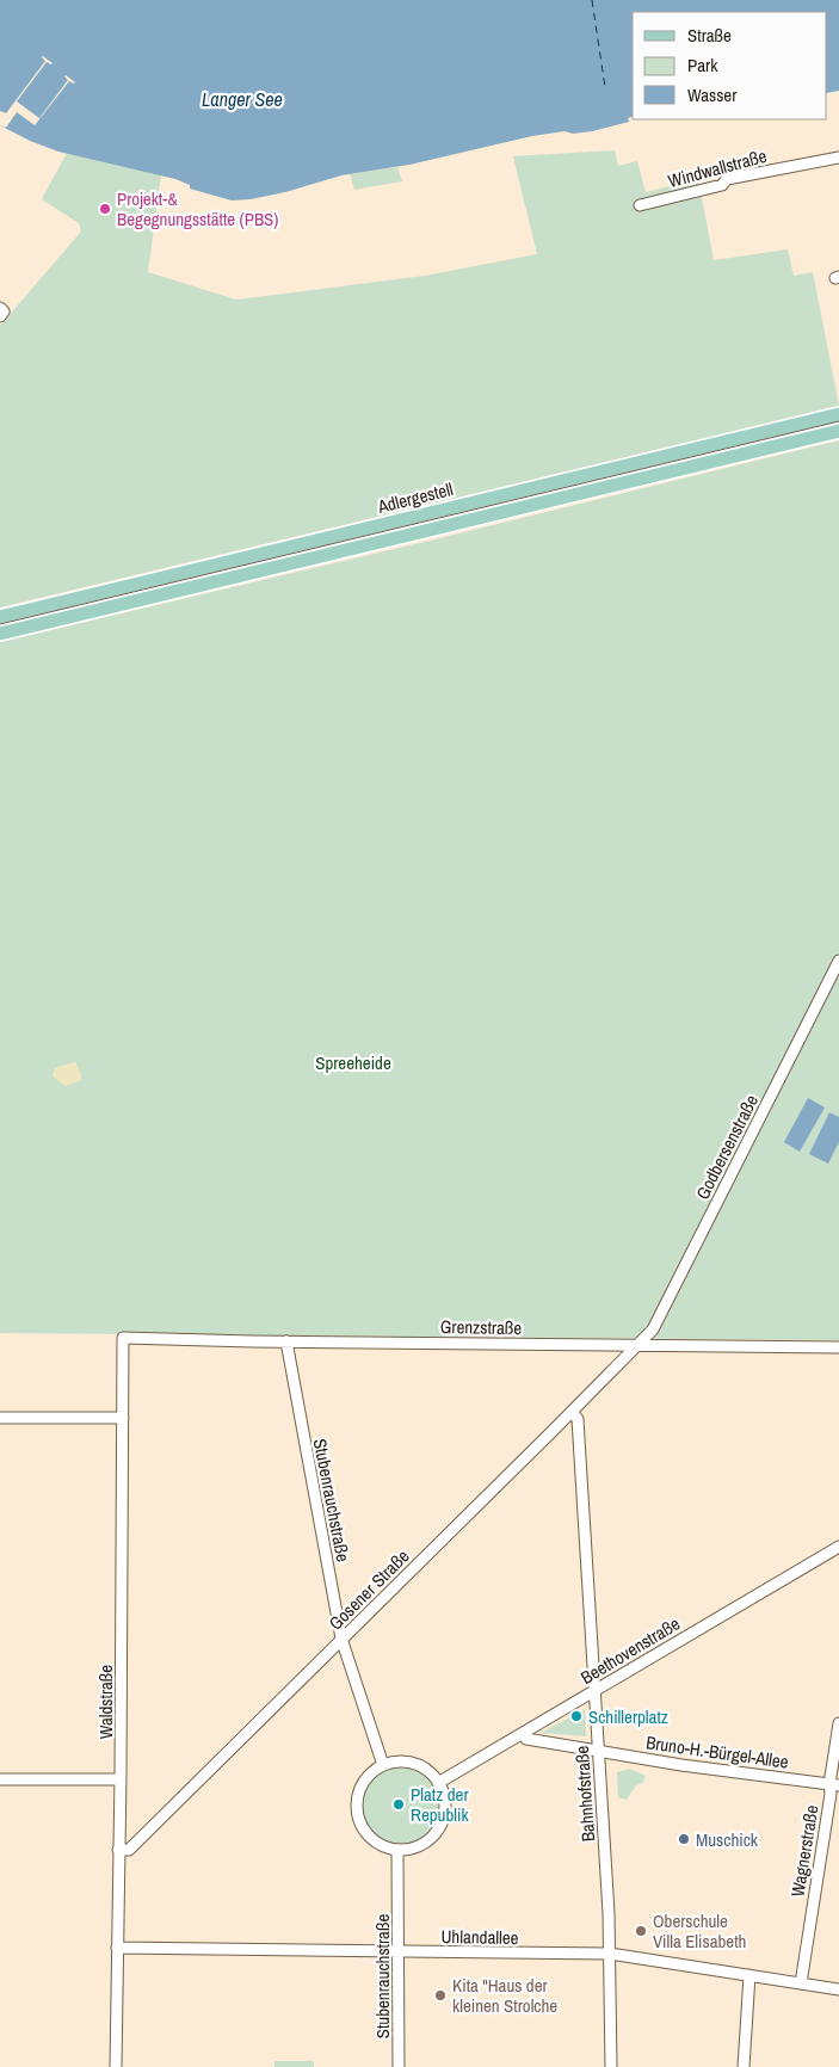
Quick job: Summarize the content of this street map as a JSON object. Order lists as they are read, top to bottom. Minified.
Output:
{"streets":{"main road":["Adlergestell"],"street":["Windwallstraße","Godbersenstraße","Grenzstraße","Stubenrauchstraße","Gosener Straße","Beethovenstraße","Waldstraße","Bruno-H.-Bürgel-Allee","Bahnhofstraße","Wagnerstraße","Uhlandallee"]},"crossings":[["Godbersenstraße","Grenzstraße"],["Godbersenstraße","Gosener Straße"],["Grenzstraße","Stubenrauchstraße"],["Grenzstraße","Gosener Straße"],["Grenzstraße","Waldstraße"],["Stubenrauchstraße","Gosener Straße"],["Stubenrauchstraße","Beethovenstraße"],["Stubenrauchstraße","Uhlandallee"],["Gosener Straße","Waldstraße"],["Gosener Straße","Bahnhofstraße"],["Beethovenstraße","Bruno-H.-Bürgel-Allee"],["Beethovenstraße","Bahnhofstraße"],["Waldstraße","Uhlandallee"],["Bruno-H.-Bürgel-Allee","Bahnhofstraße"],["Bruno-H.-Bürgel-Allee","Wagnerstraße"],["Bahnhofstraße","Uhlandallee"],["Wagnerstraße","Uhlandallee"]],"water":["Langer See"],"parks":["Spreeheide"],"places":["Projekt-& Begegnungsstätte (PBS)","Schillerplatz","Platz der Republik","Muschick","Oberschule Villa Elisabeth","Kita \"Haus der kleinen Strolche"],"legend":["Straße","Park","Wasser"]}
